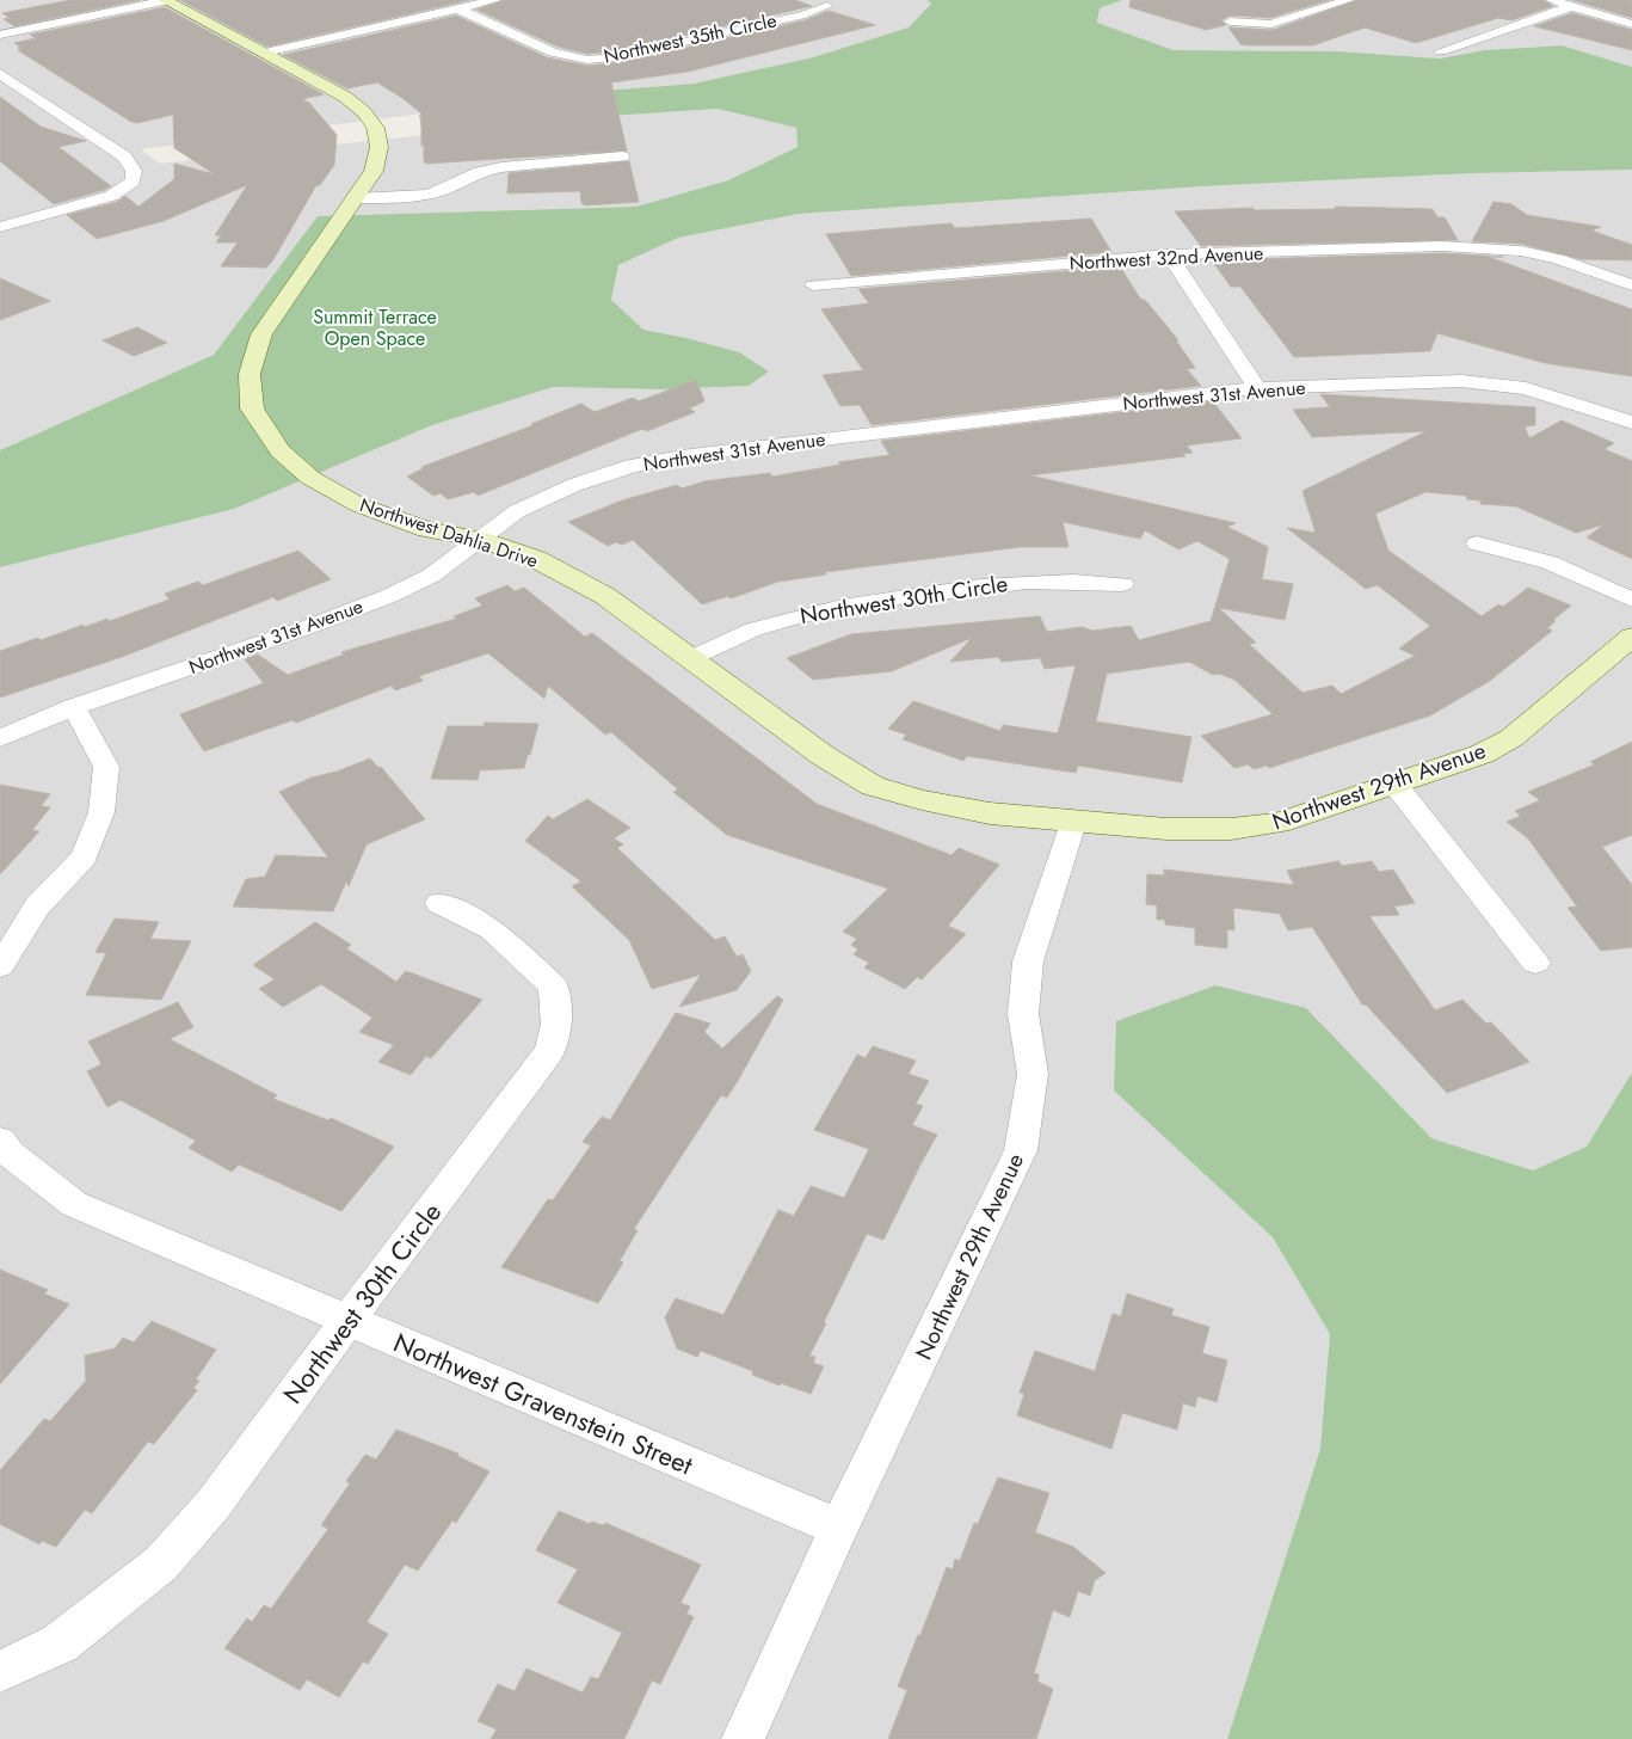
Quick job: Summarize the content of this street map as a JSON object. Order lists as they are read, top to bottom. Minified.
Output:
{"streets":{"street":["Northwest 35th Circle","Northwest 32nd Avenue","Northwest 31st Avenue","Northwest Dahlia Drive","Northwest 30th Circle","Northwest 29th Avenue","Northwest Gravenstein Street"]},"crossings":[["Northwest 31st Avenue","Northwest Dahlia Drive"],["Northwest Dahlia Drive","Northwest 30th Circle"],["Northwest Dahlia Drive","Northwest 29th Avenue"],["Northwest 30th Circle","Northwest Gravenstein Street"],["Northwest 29th Avenue","Northwest Gravenstein Street"]],"parks":["Summit Terrace Open Space"]}
